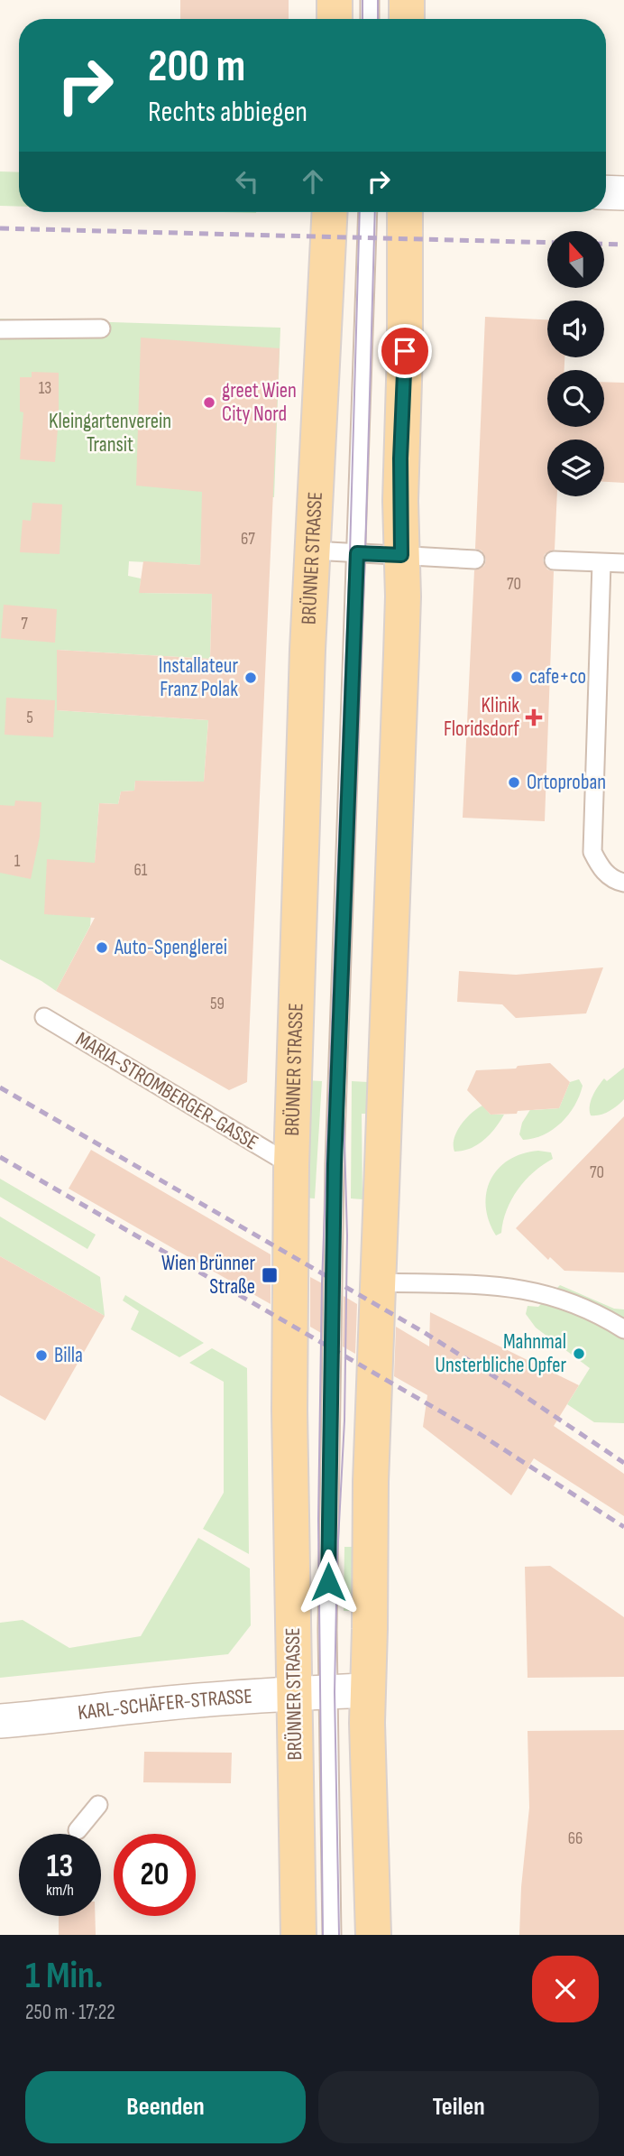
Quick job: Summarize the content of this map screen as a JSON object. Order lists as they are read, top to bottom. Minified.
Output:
{"streets":{"main road":["BRÜNNER STRASSE"],"street":["KARL-SCHÄFER-STRASSE"],"lane":["MARIA-STROMBERGER-GASSE"]},"crossings":[["BRÜNNER STRASSE","MARIA-STROMBERGER-GASSE"],["BRÜNNER STRASSE","KARL-SCHÄFER-STRASSE"]],"parks":["Kleingartenverein Transit"],"places":{"other":["greet Wien City Nord","cafe+co","Installateur Franz Polak","Ortoproban","Auto-Spenglerei","Mahnmal Unsterbliche Opfer","Billa"],"health":["Klinik Floridsdorf"],"transit":["Wien Brünner Straße"]},"house_numbers":["13","67","70","7","5","1","61","59","70","66"],"north":"top","page":{"turn":["200 m","Rechts abbiegen"],"speed":"13 km/h","limit":"20","heading":["1 Min.","250 m · 17:22"],"buttons":["Beenden","Teilen"]}}
